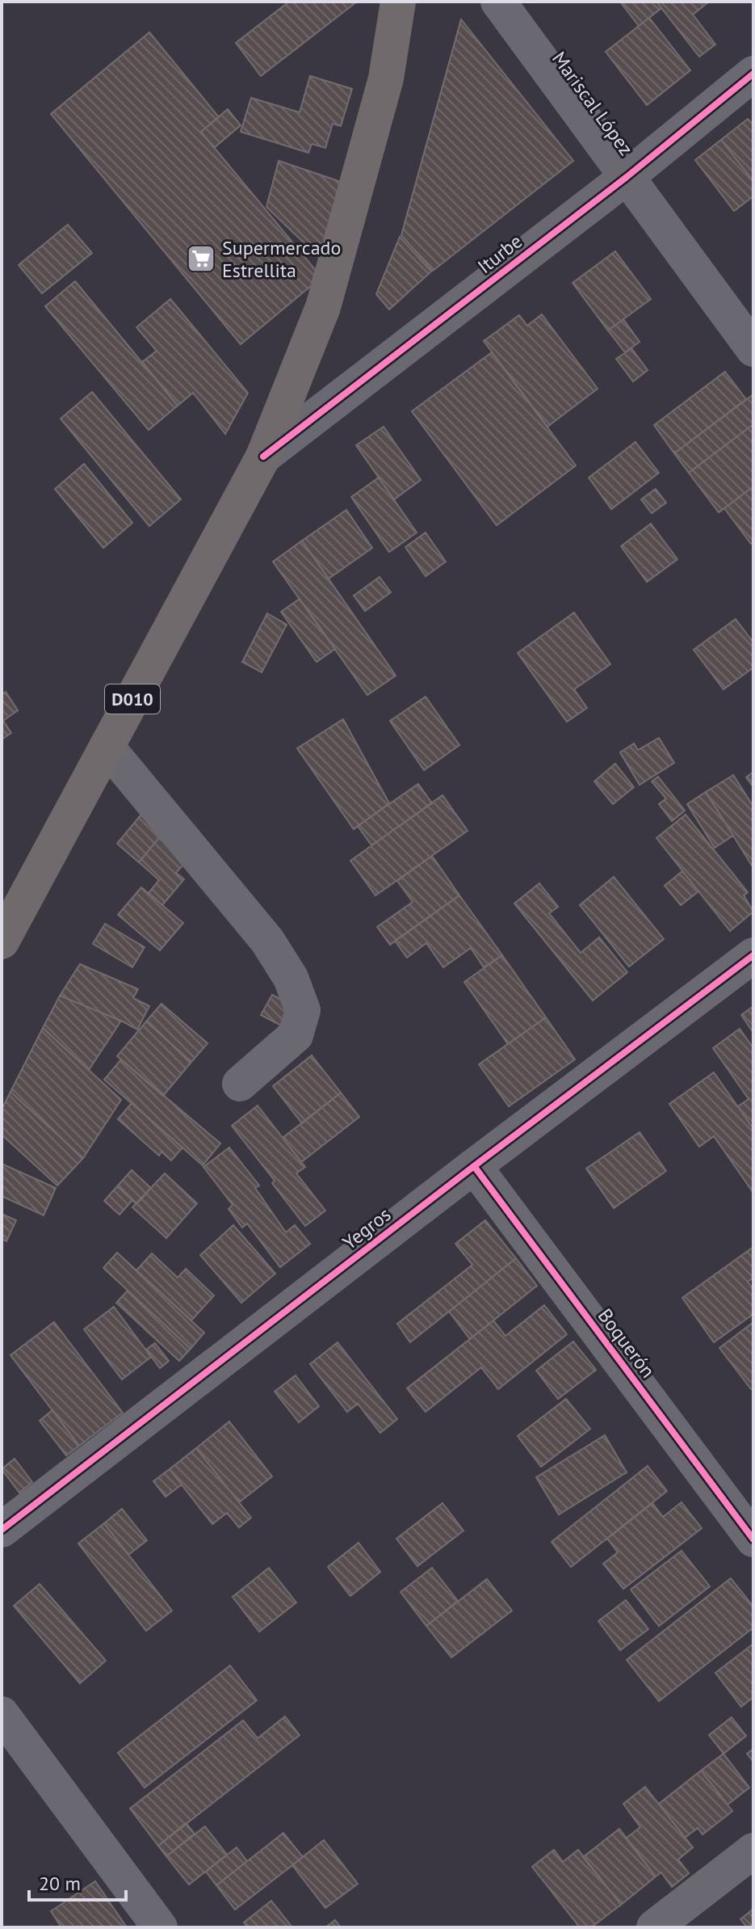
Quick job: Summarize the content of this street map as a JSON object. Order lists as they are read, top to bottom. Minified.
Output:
{"streets":{"main road":["D010"],"street":["Mariscal López","Iturbe","Yegros","Boquerón"]},"crossings":[["Mariscal López","Iturbe"],["Iturbe","D010"],["Yegros","Boquerón"]],"places":{"supermarket":["Supermercado Estrellita"]},"scale_bar":"20 m"}
